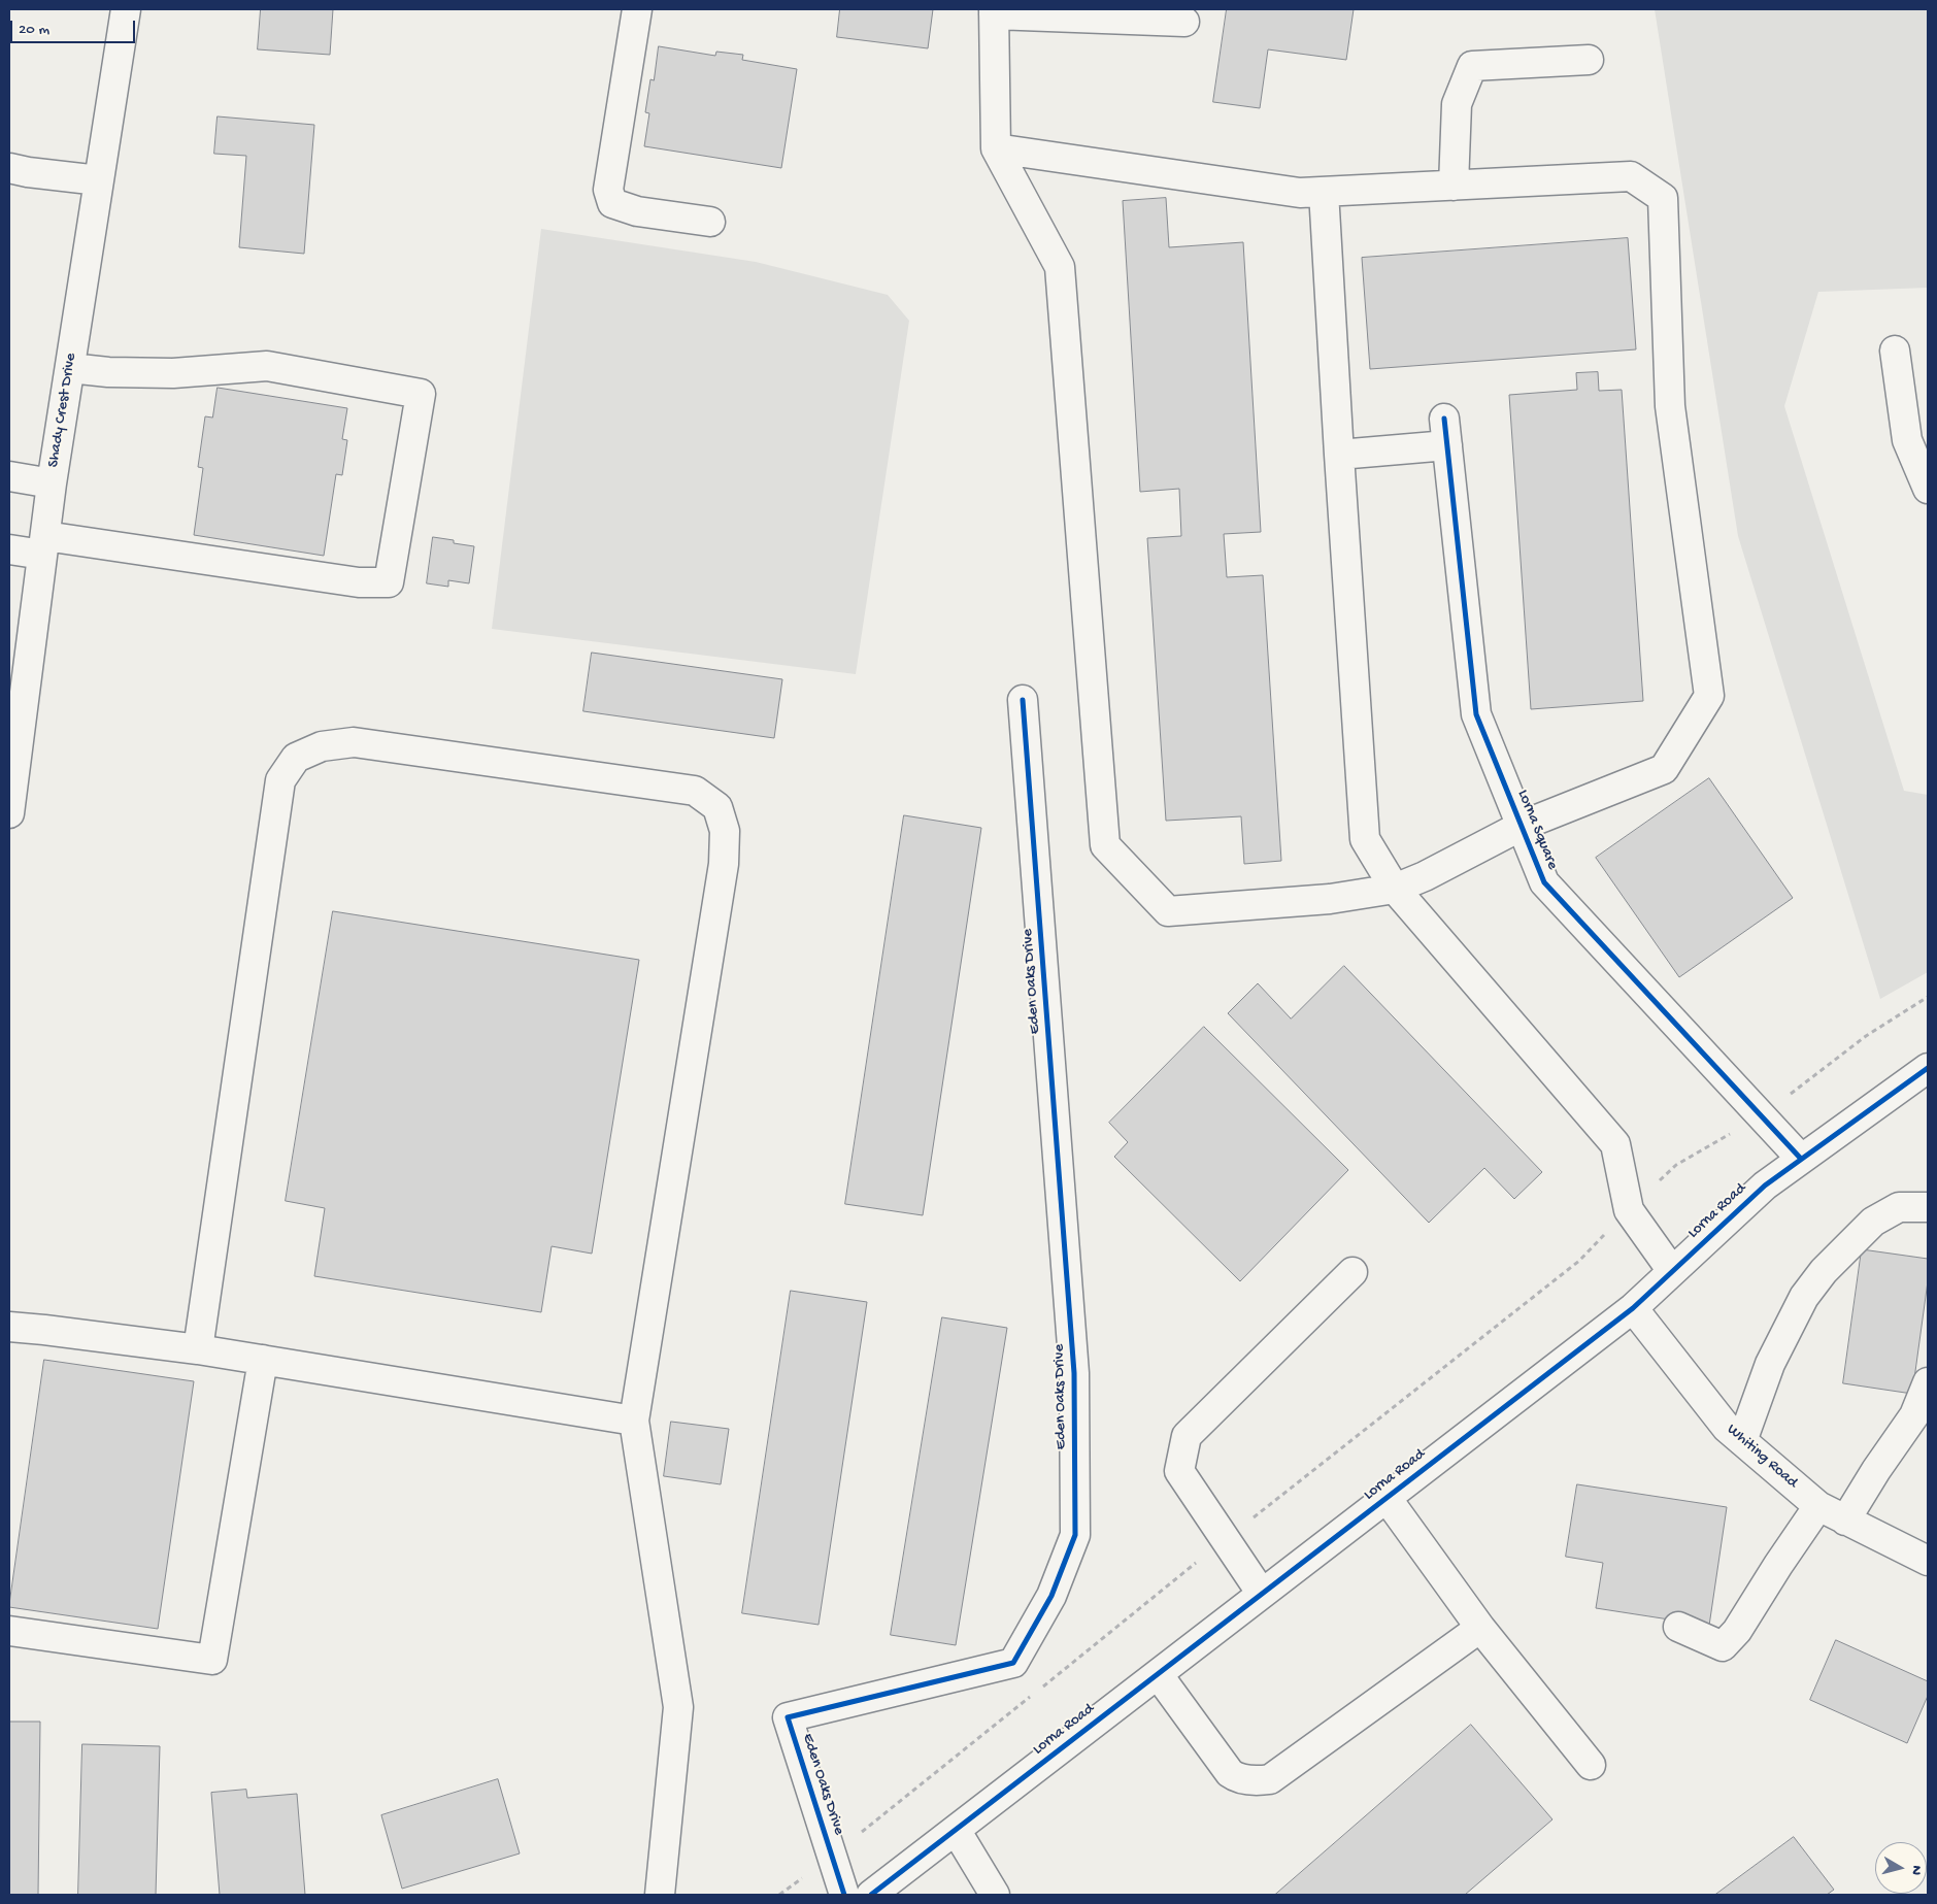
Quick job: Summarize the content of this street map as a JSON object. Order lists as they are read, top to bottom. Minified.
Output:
{"streets":{"street":["Shady Crest Drive","Lorna Square","Eden Oaks Drive","Lorna Road","Whiting Road"]},"crossings":[["Lorna Square","Lorna Road"],["Lorna Road","Whiting Road"]],"scale_bar":"20 m","north":"right"}
